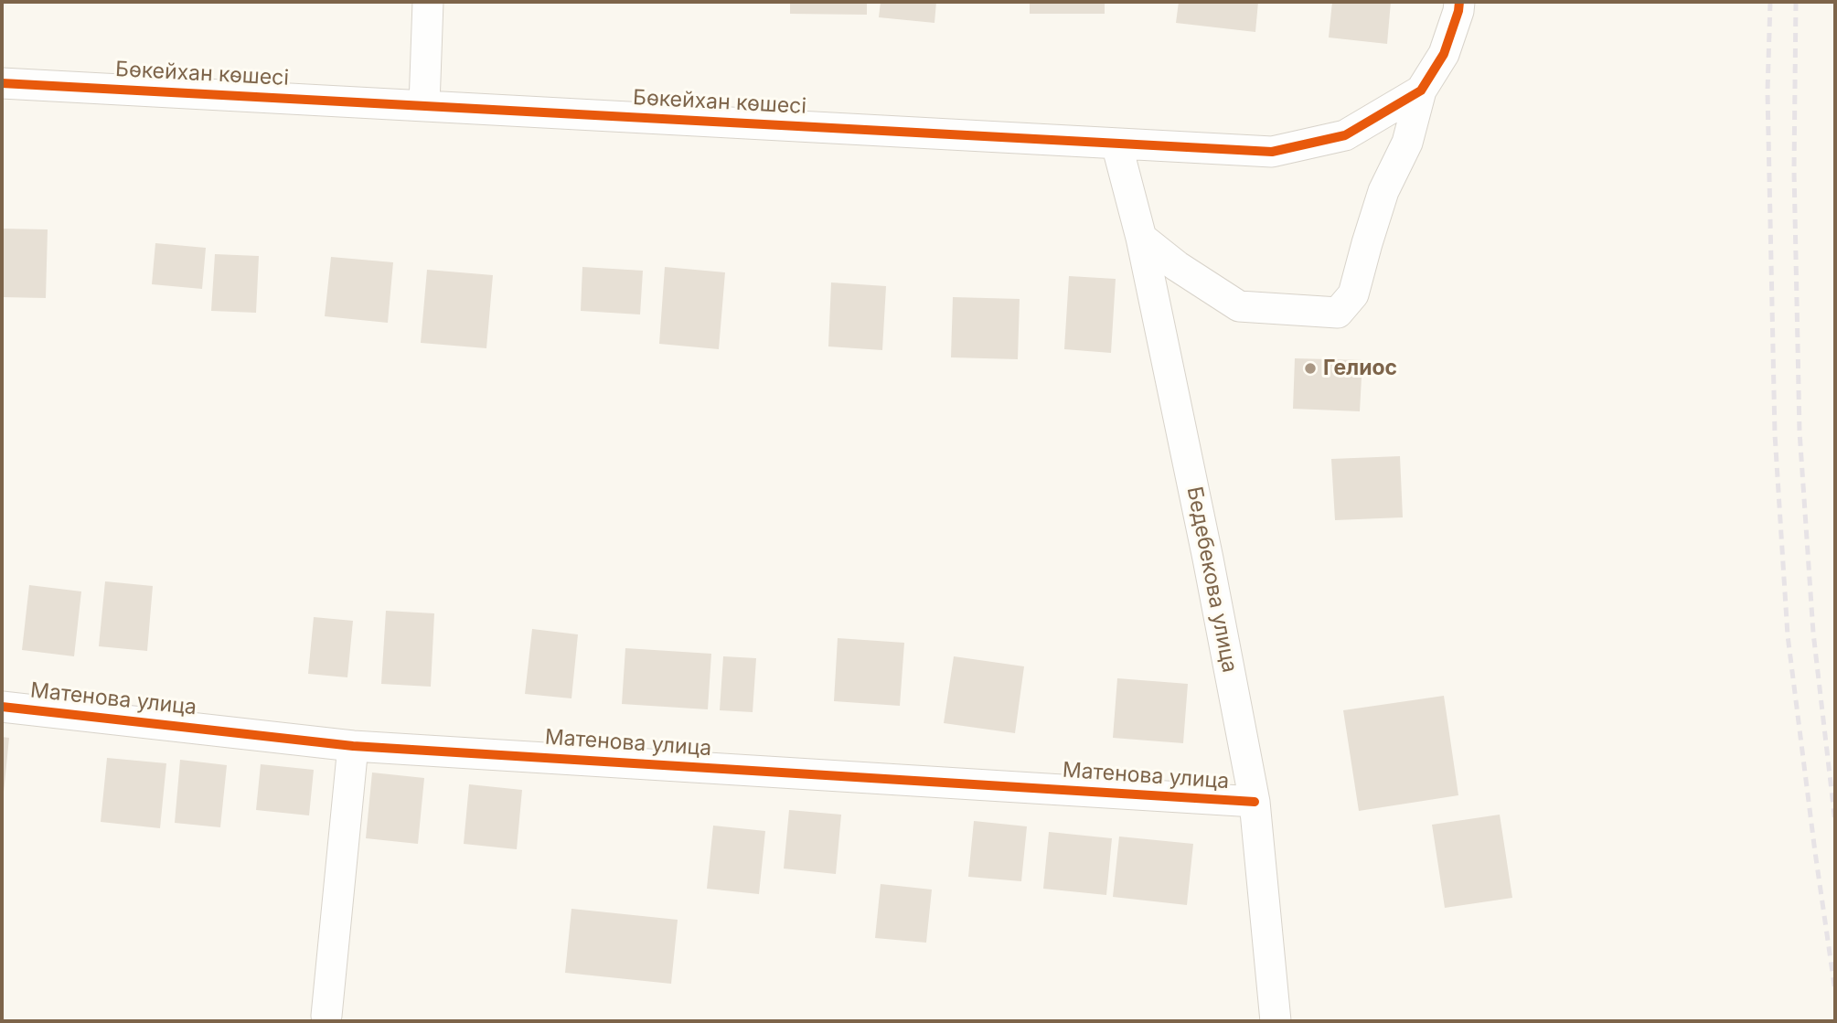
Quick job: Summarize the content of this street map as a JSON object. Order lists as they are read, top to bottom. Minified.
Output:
{"streets":{"street":["Бөкейхан көшесі","Бедебекова улица","Матенова улица"]},"crossings":[["Бөкейхан көшесі","Бедебекова улица"],["Бедебекова улица","Матенова улица"]],"places":["Гелиос"]}
